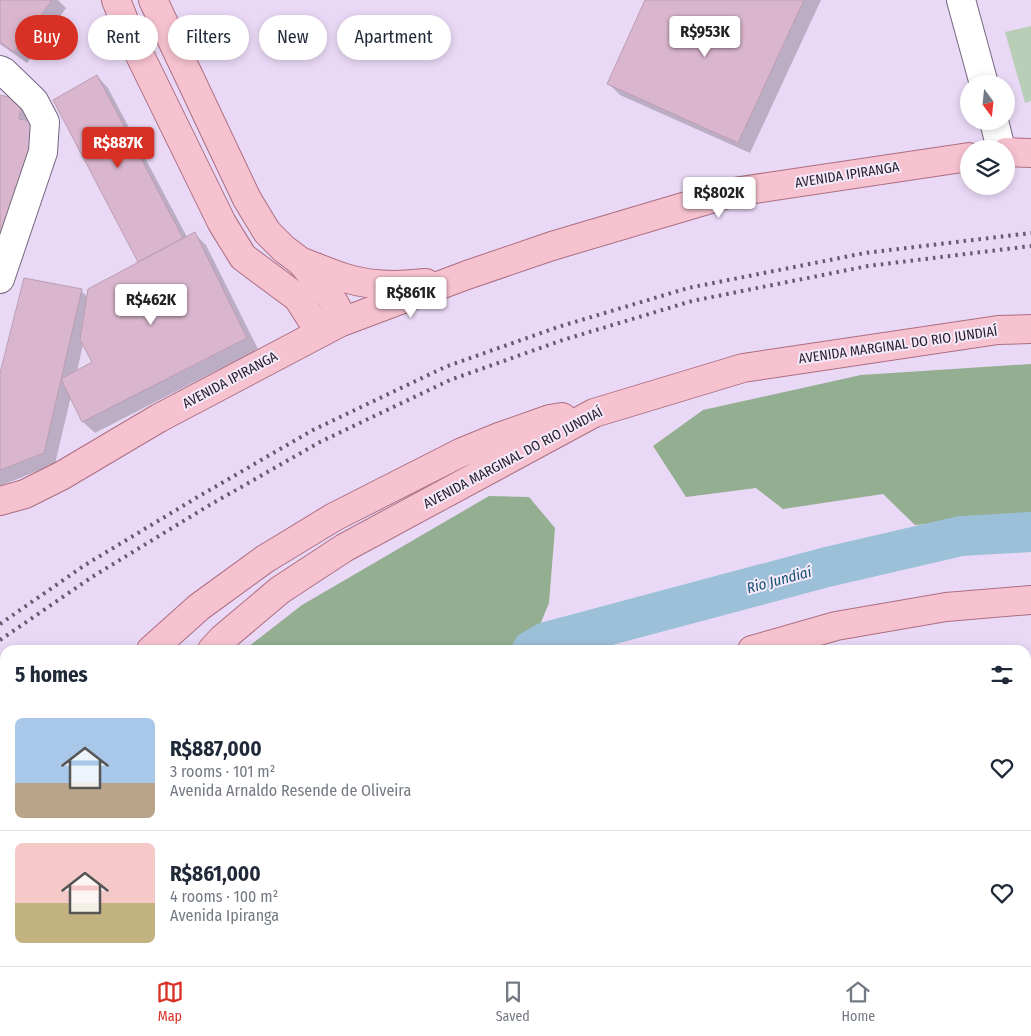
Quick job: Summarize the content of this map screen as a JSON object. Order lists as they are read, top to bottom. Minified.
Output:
{"streets":{"main road":["AVENIDA IPIRANGA","AVENIDA MARGINAL DO RIO JUNDIAÍ"]},"water":["Rio Jundiaí"],"north":"bottom","page":{"chip":["Buy","Rent","Filters","New","Apartment"],"price":["R$953K","R$887K","R$802K","R$861K","R$462K"],"heading":"5 homes","list":[{"name":"R$887,000","note":"3 rooms · 101 m² · Avenida Arnaldo Resende de Oliveira"},{"name":"R$861,000","note":"4 rooms · 100 m² · Avenida Ipiranga"}],"tabs":["Map","Saved","Home"]}}
